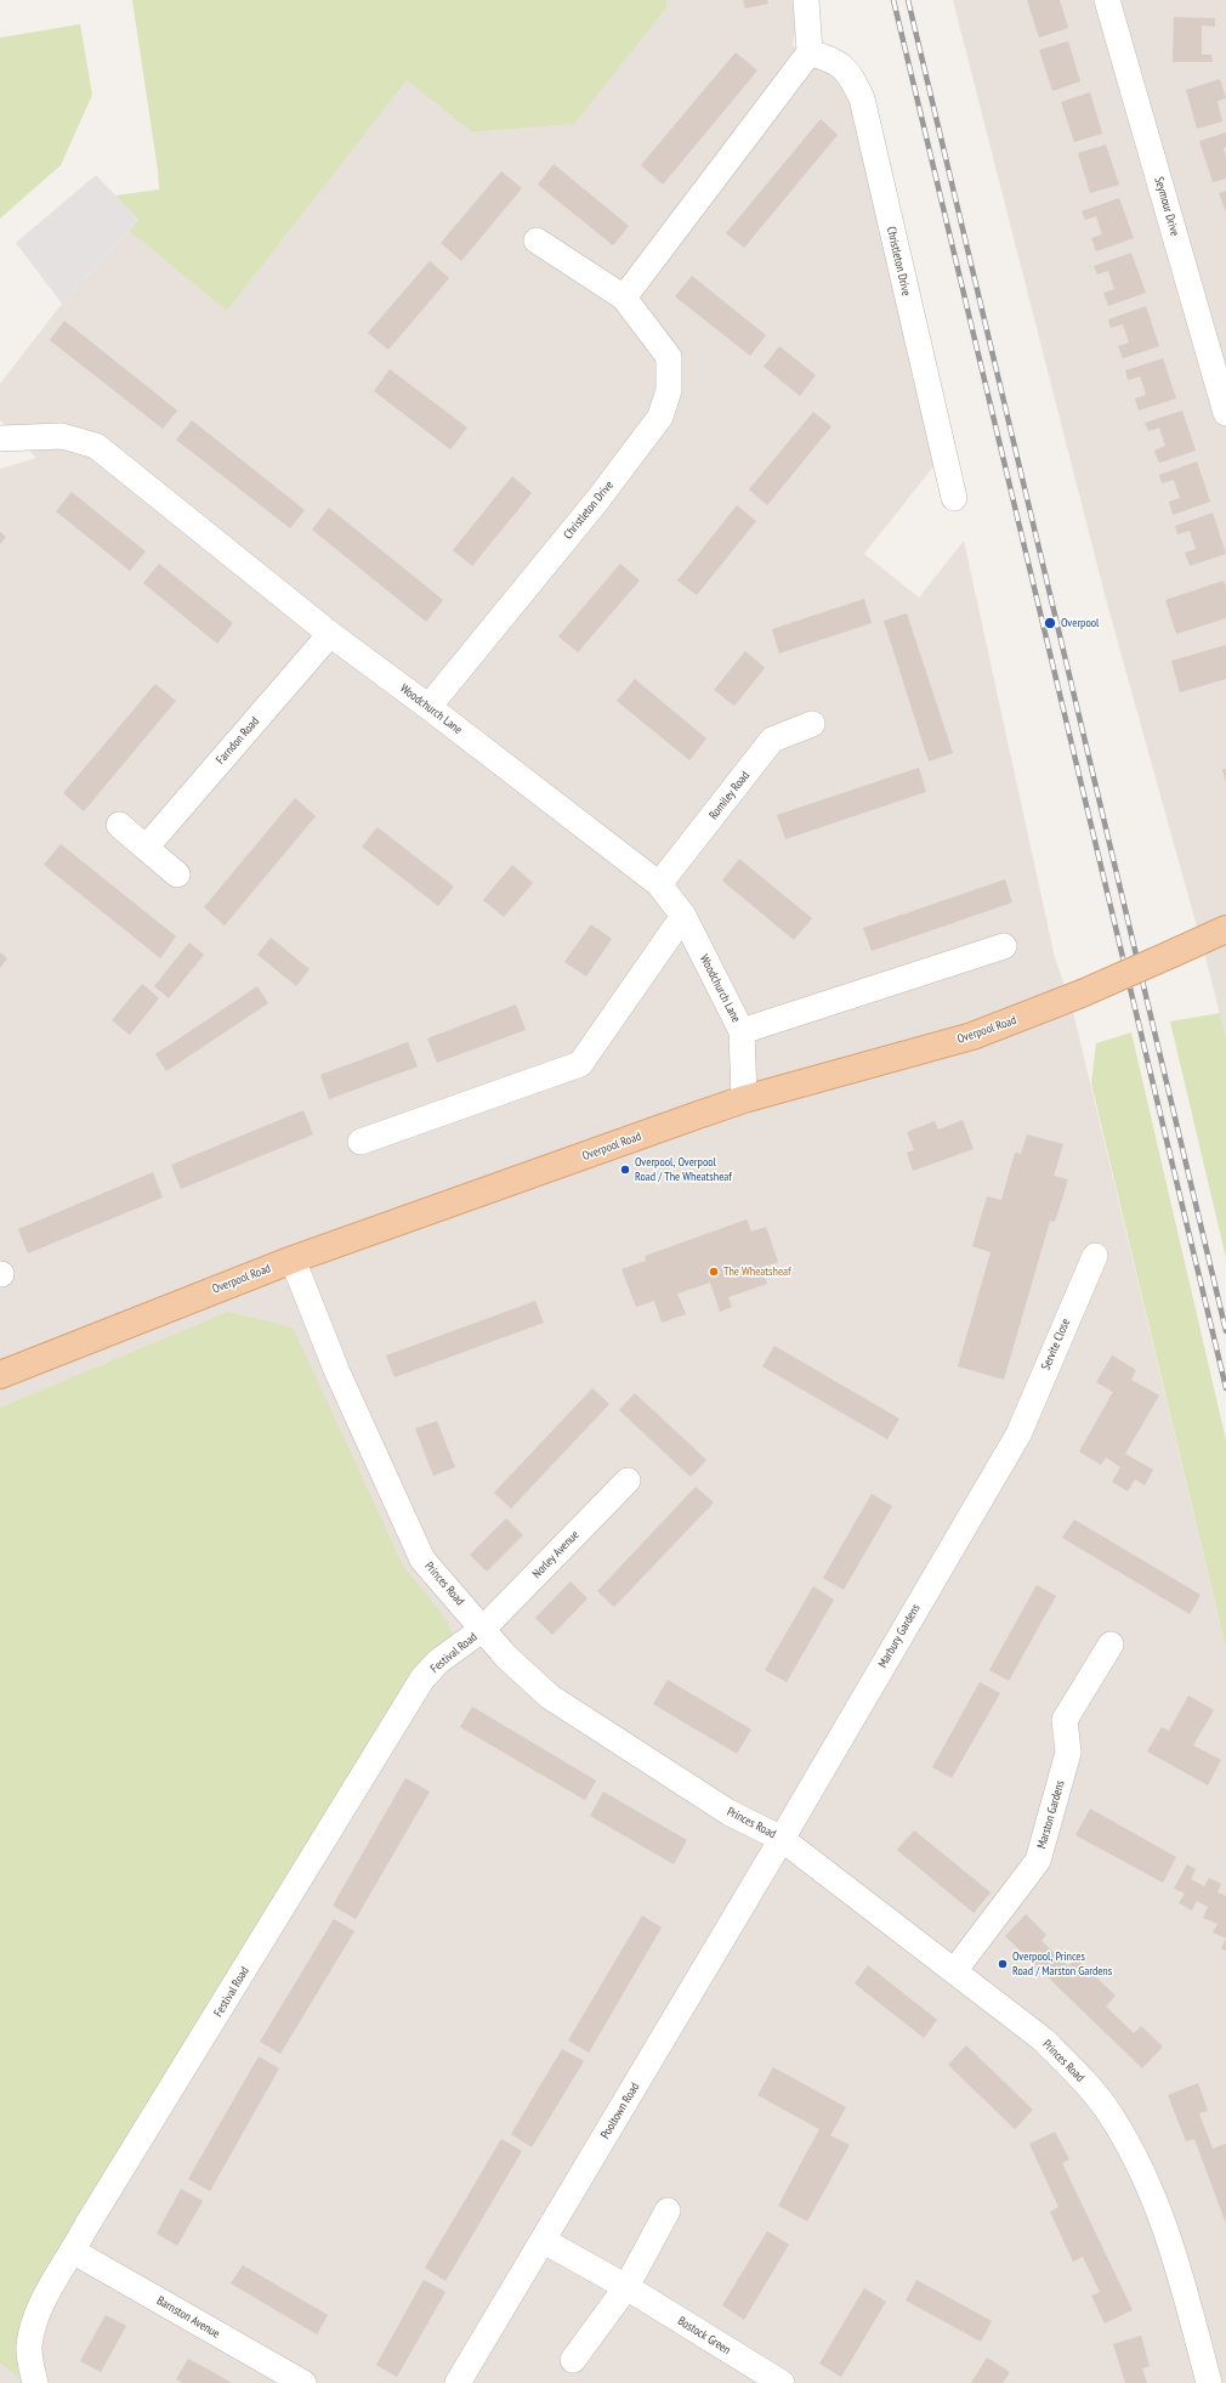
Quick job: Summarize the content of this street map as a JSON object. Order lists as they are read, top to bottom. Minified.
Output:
{"streets":{"main road":["Overpool Road"],"street":["Seymour Drive","Christleton Drive","Woodchurch Lane","Farndon Road","Romiley Road","Servite Close","Norley Avenue","Princes Road","Marbury Gardens","Festival Road","Marston Gardens","Pooltown Road","Barnston Avenue","Bostock Green"]},"crossings":[["Christleton Drive","Woodchurch Lane"],["Woodchurch Lane","Farndon Road"],["Woodchurch Lane","Romiley Road"],["Woodchurch Lane","Overpool Road"],["Overpool Road","Princes Road"],["Servite Close","Marbury Gardens"],["Norley Avenue","Princes Road"],["Norley Avenue","Festival Road"],["Princes Road","Marbury Gardens"],["Princes Road","Festival Road"],["Princes Road","Marston Gardens"],["Princes Road","Pooltown Road"],["Marbury Gardens","Pooltown Road"],["Festival Road","Barnston Avenue"],["Pooltown Road","Bostock Green"]],"places":["Overpool","Overpool, Overpool Road / The Wheatsheaf","The Wheatsheaf","Overpool, Princes Road / Marston Gardens"]}
